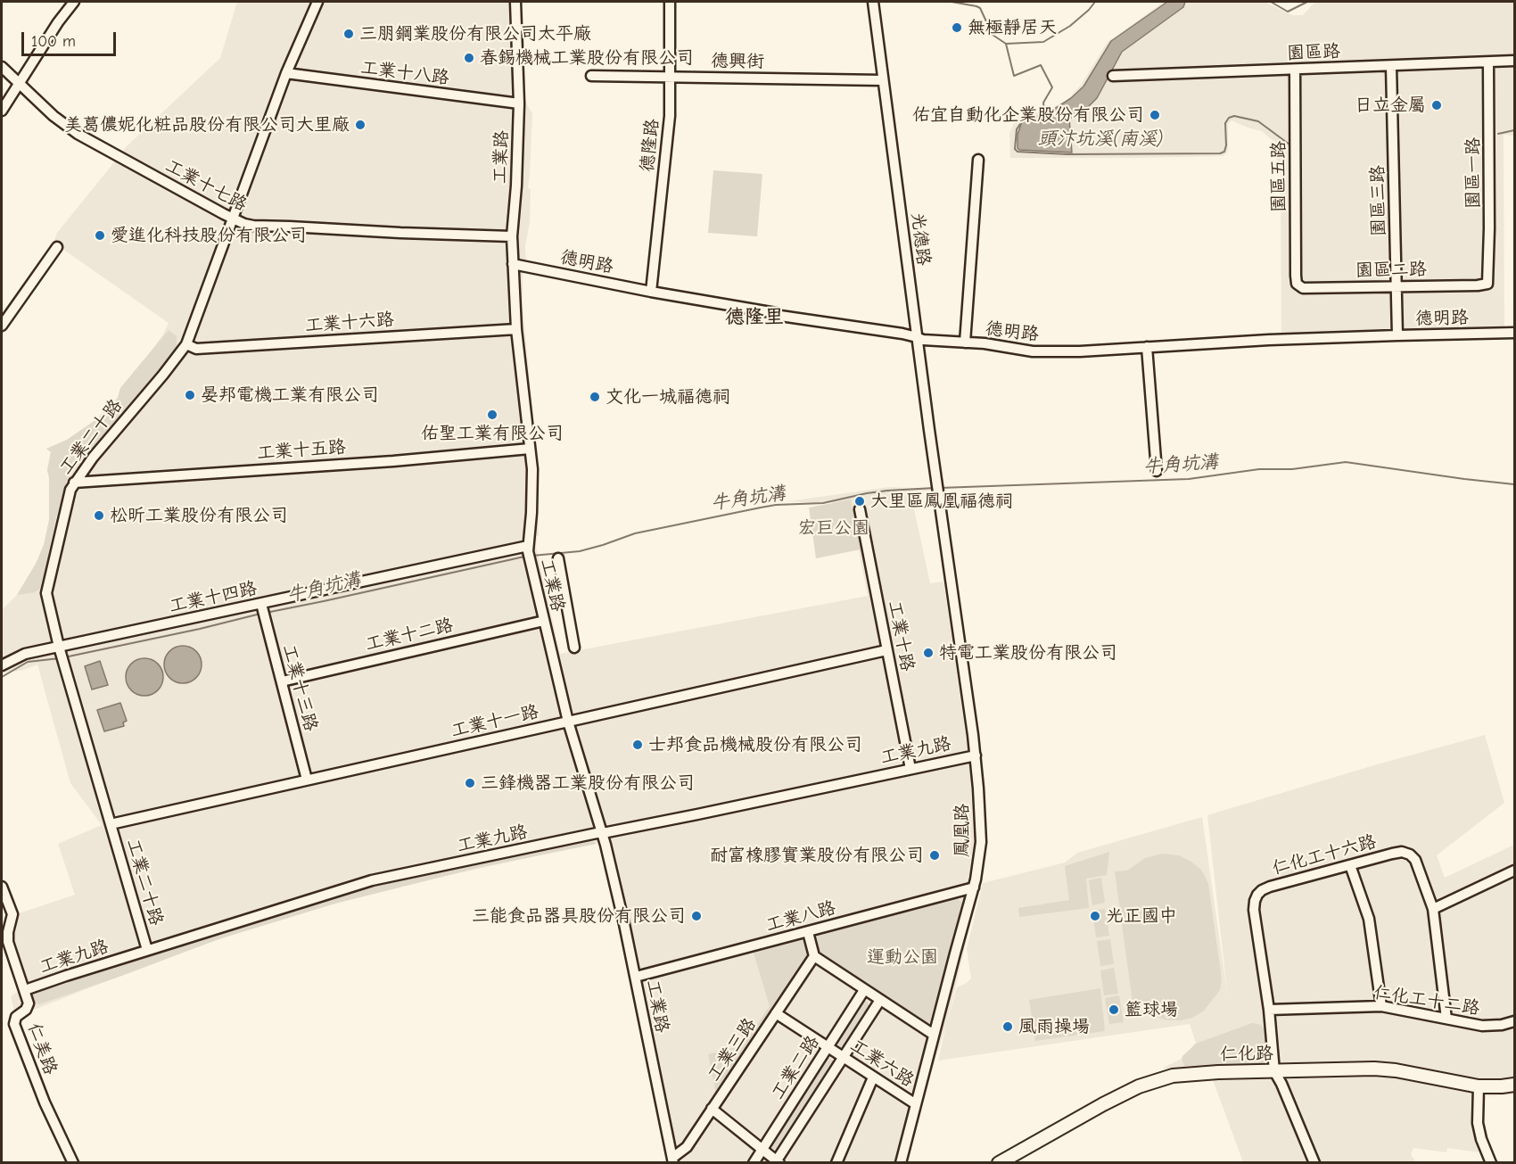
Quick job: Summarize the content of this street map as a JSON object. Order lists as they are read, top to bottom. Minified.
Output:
{"streets":{"main road":["仁化路"],"street":["園區路","德興街","工業十八路","德隆路","工業路","園區一路","園區五路","工業十七路","園區三路","光德路","德明路","園區二路","工業十六路","工業二十路","工業十五路","工業十四路","工業十二路","工業十路","工業十三路","工業十一路","工業九路","鳳凰路","仁化工十六路","工業八路","仁化工十二路","仁美路","工業三路","工業六路","工業二路"]},"crossings":[["園區路","園區一路"],["園區路","園區五路"],["園區路","園區三路"],["德興街","德隆路"],["德興街","光德路"],["工業十八路","工業路"],["工業十八路","工業二十路"],["德隆路","德明路"],["工業路","工業十七路"],["工業路","德明路"],["工業路","工業十六路"],["工業路","工業十五路"],["工業路","工業十四路"],["工業路","工業十二路"],["工業路","工業十一路"],["工業路","工業九路"],["工業路","工業八路"],["工業路","工業三路"],["園區一路","園區二路"],["園區五路","園區二路"],["工業十七路","工業二十路"],["園區三路","德明路"],["園區三路","園區二路"],["光德路","德明路"],["光德路","鳳凰路"],["工業十六路","工業二十路"],["工業二十路","工業十五路"],["工業二十路","工業十四路"],["工業二十路","工業十一路"],["工業二十路","工業九路"],["工業十四路","工業十三路"],["工業十二路","工業十三路"],["工業十路","工業十一路"],["工業十路","工業九路"],["工業十三路","工業十一路"],["工業九路","鳳凰路"],["工業九路","仁美路"],["鳳凰路","工業八路"],["鳳凰路","工業六路"],["仁化工十六路","仁化工十二路"],["仁化工十六路","仁化路"],["工業三路","工業六路"],["工業六路","工業二路"]],"districts":["德隆里"],"water":["頭汴坑溪(南溪)","牛角坑溝"],"parks":["宏巨公園","運動公園"],"places":["無極靜居天","三朋鋼業股份有限公司太平廠","春錫機械工業股份有限公司","日立金屬","佑宜自動化企業股份有限公司","美葛儂妮化粧品股份有限公司大里廠","愛進化科技股份有限公司","晏邦電機工業有限公司","文化一城福德祠","佑聖工業有限公司","大里區鳳凰福德祠","松昕工業股份有限公司","特電工業股份有限公司","士邦食品機械股份有限公司","三鋒機器工業股份有限公司","耐富橡膠實業股份有限公司","三能食品器具股份有限公司","光正國中","籃球場","風雨操場"],"scale_bar":"100 m"}
